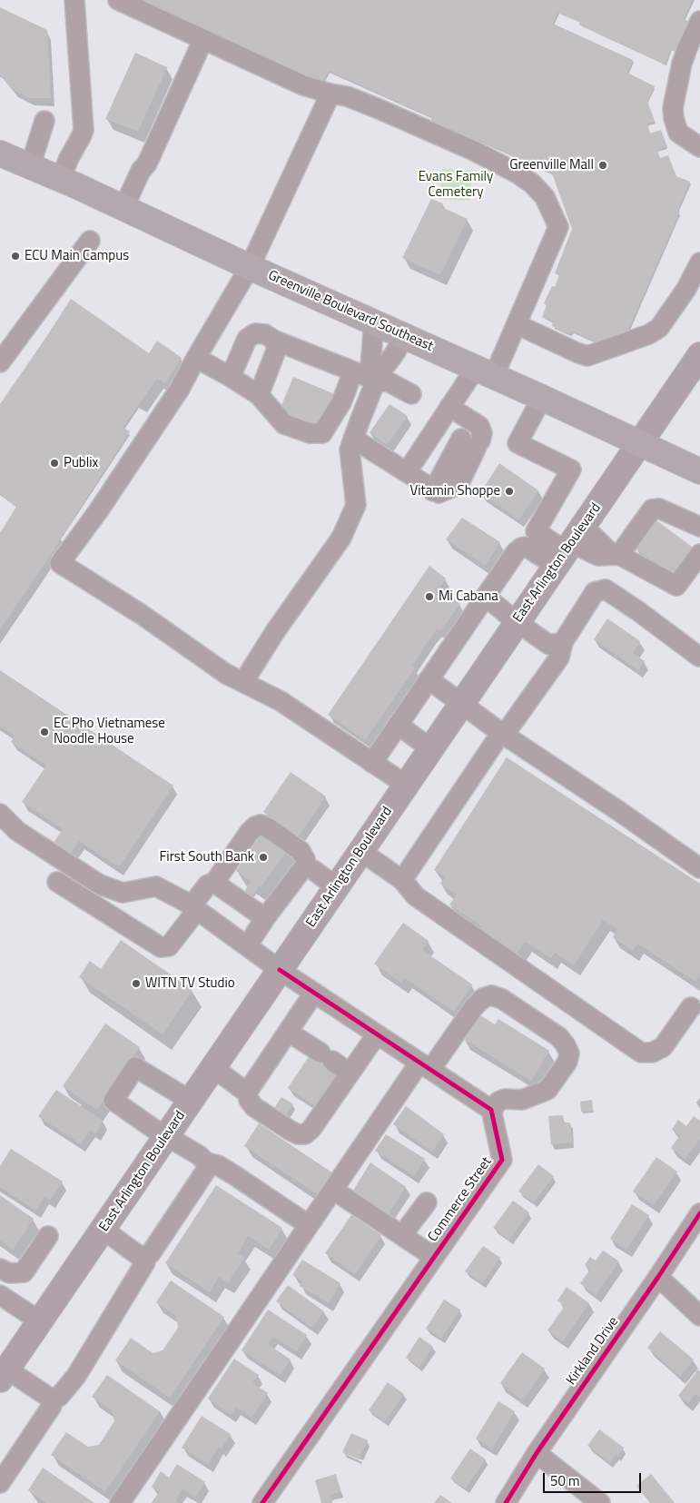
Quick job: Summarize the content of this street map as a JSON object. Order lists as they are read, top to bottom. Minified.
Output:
{"streets":{"highway":["Greenville Boulevard Southeast"],"main road":["East Arlington Boulevard"],"street":["Commerce Street","Kirkland Drive"]},"crossings":[["Greenville Boulevard Southeast","East Arlington Boulevard"]],"parks":["Evans Family Cemetery"],"places":["Greenville Mall","ECU Main Campus","Publix","Vitamin Shoppe","Mi Cabana","EC Pho Vietnamese Noodle House","First South Bank","WITN TV Studio"],"scale_bar":"50 m"}
